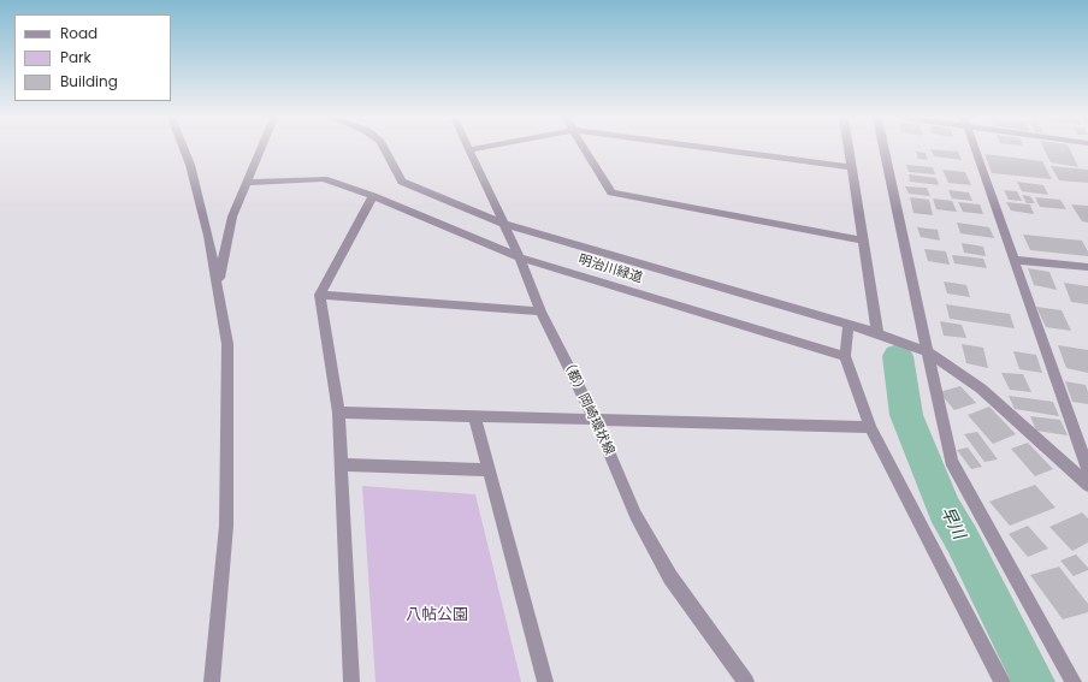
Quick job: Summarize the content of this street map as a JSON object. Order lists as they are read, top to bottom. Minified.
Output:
{"streets":{"street":["明治川緑道","（都）岡崎環状線"]},"crossings":[["明治川緑道","（都）岡崎環状線"]],"water":["早川"],"parks":["八帖公園"],"legend":["Road","Park","Building"]}
